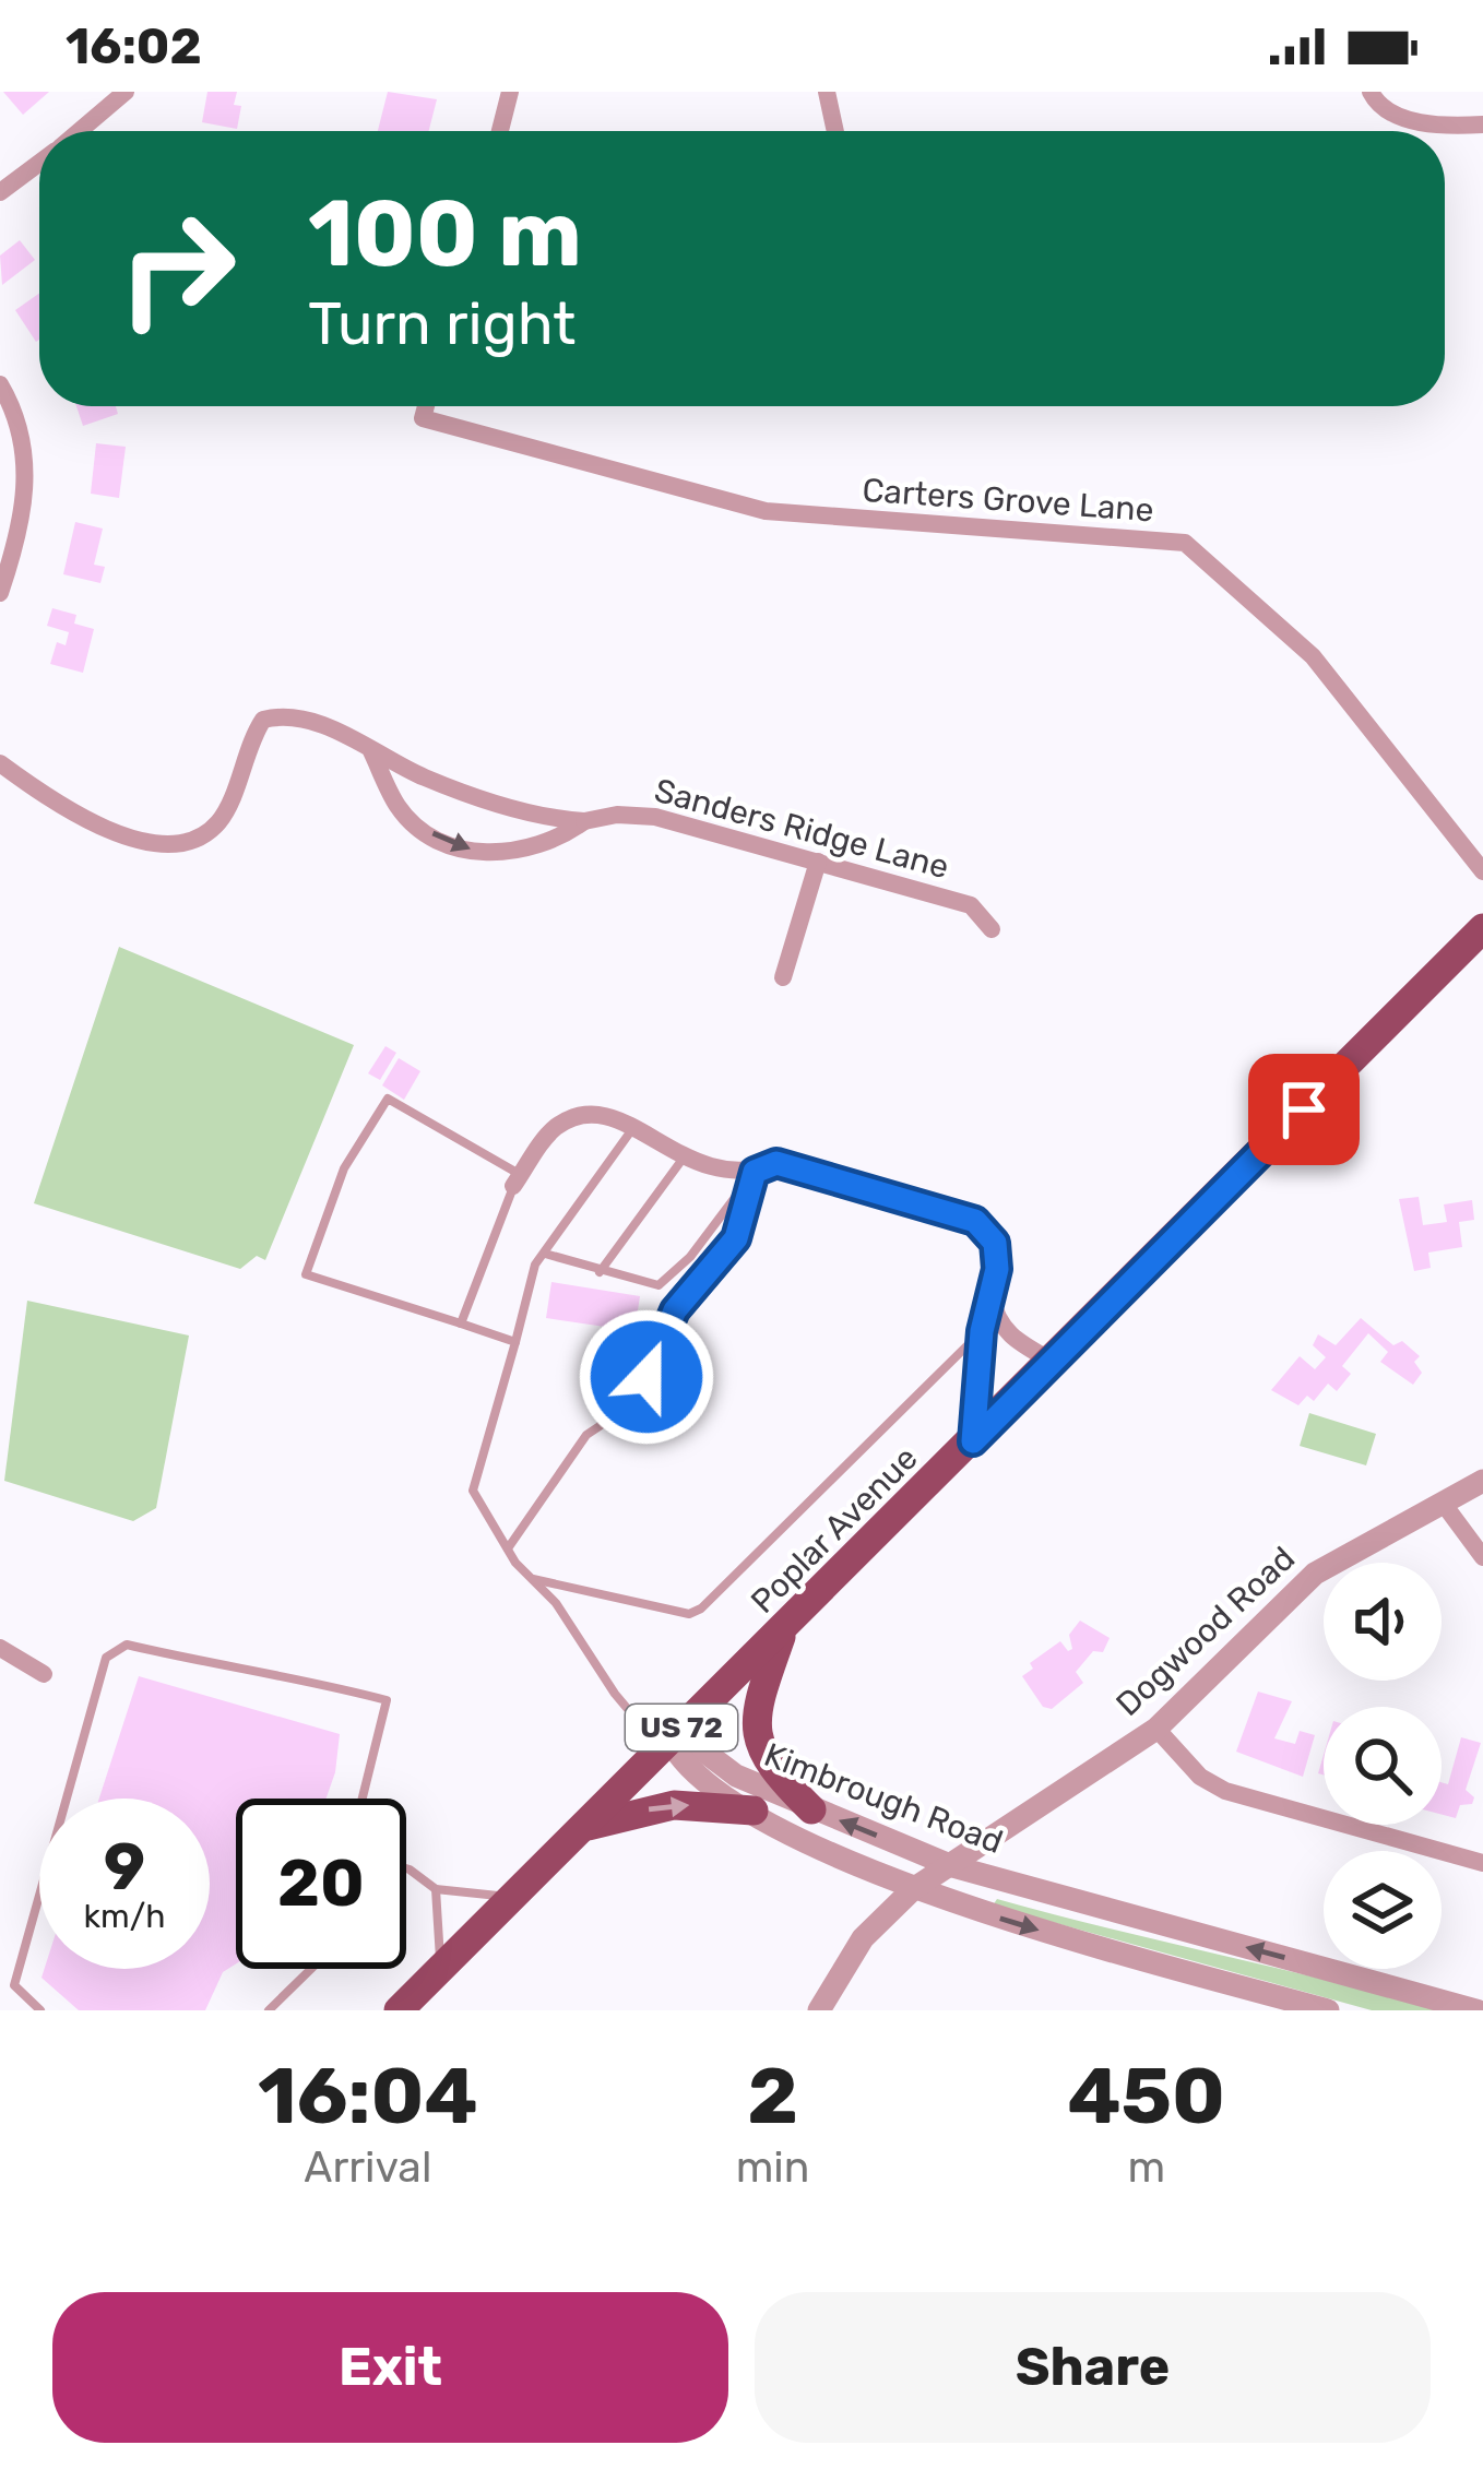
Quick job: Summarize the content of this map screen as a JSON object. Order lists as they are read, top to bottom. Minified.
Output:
{"streets":{"main road":["Poplar Avenue","US 72"],"street":["Carters Grove Lane","Sanders Ridge Lane","Dogwood Road","Kimbrough Road"]},"crossings":[["Poplar Avenue","Kimbrough Road"],["Dogwood Road","Kimbrough Road"]],"page":{"status":"16:02","turn":["100 m","Turn right"],"speed":"9 km/h","limit":"20","eta":["16:04","Arrival","2","min","450","m"],"buttons":["Exit","Share"]}}
